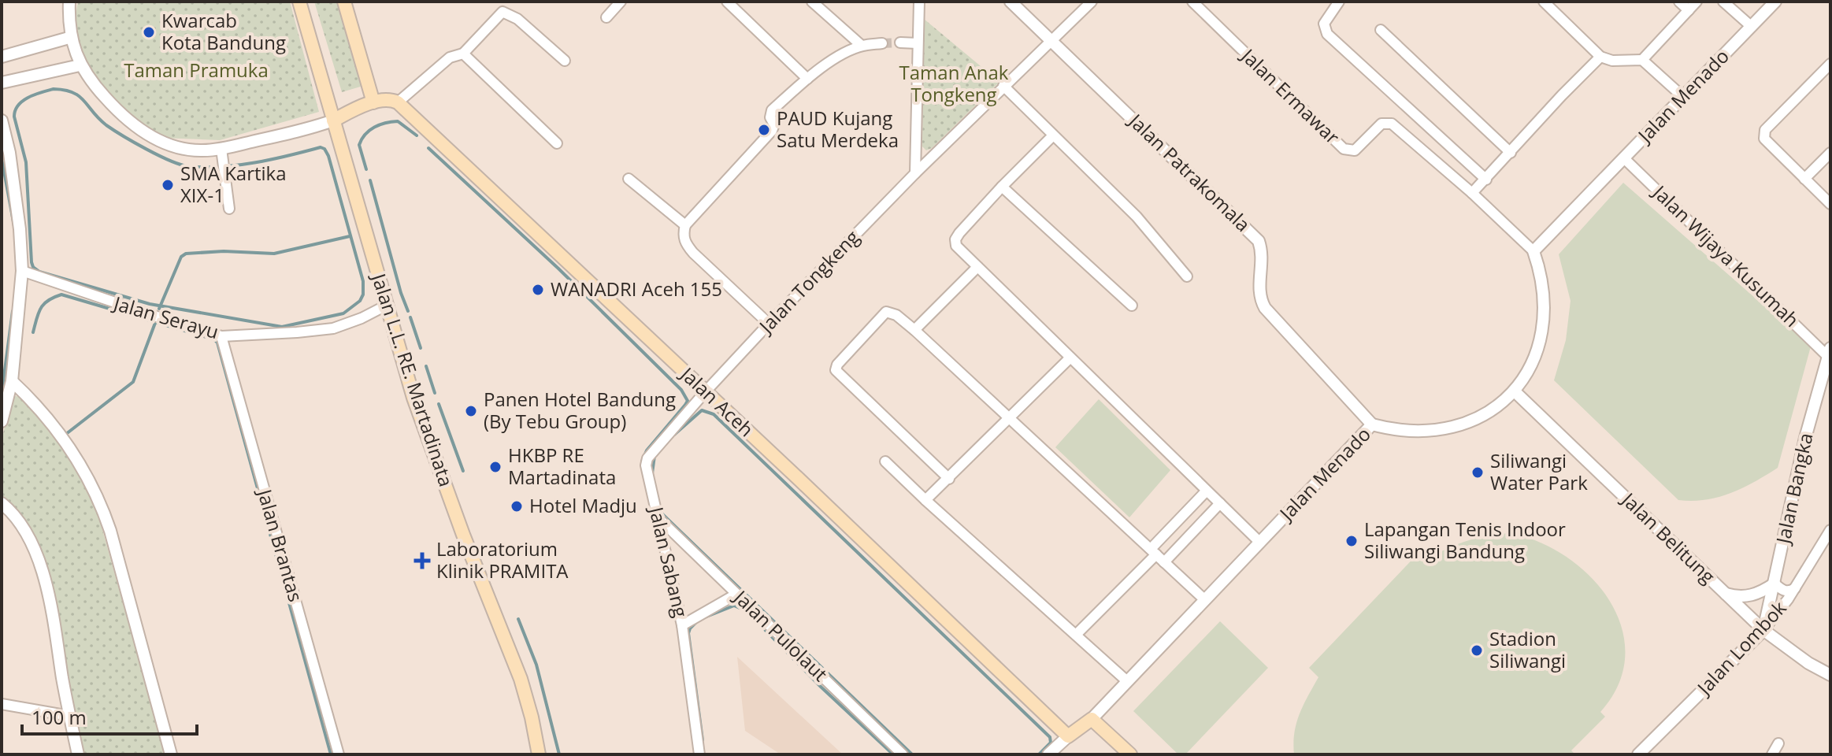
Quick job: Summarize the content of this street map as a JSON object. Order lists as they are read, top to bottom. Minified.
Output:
{"streets":{"main road":["Jalan L.L. RE. Martadinata","Jalan Aceh"],"street":["Jalan Menado","Jalan Ermawar","Jalan Patrakomala","Jalan Wijaya Kusumah","Jalan Tongkeng","Jalan Serayu","Jalan Bangka","Jalan Belitung","Jalan Brantas","Jalan Sabang","Jalan Pulolaut","Jalan Lombok"]},"crossings":[["Jalan Menado","Jalan Ermawar"],["Jalan Menado","Jalan Patrakomala"],["Jalan Menado","Jalan Wijaya Kusumah"],["Jalan Menado","Jalan Belitung"],["Jalan Patrakomala","Jalan Tongkeng"],["Jalan Wijaya Kusumah","Jalan Bangka"],["Jalan Tongkeng","Jalan Aceh"],["Jalan Tongkeng","Jalan Sabang"],["Jalan Serayu","Jalan L.L. RE. Martadinata"],["Jalan Serayu","Jalan Brantas"],["Jalan Aceh","Jalan Sabang"],["Jalan Bangka","Jalan Belitung"],["Jalan Bangka","Jalan Lombok"],["Jalan Belitung","Jalan Lombok"],["Jalan Sabang","Jalan Pulolaut"]],"parks":["Taman Pramuka","Taman Anak Tongkeng"],"places":{"other":["Kwarcab Kota Bandung","PAUD Kujang Satu Merdeka","SMA Kartika XIX-1","WANADRI Aceh 155","Panen Hotel Bandung (By Tebu Group)","HKBP RE Martadinata","Siliwangi Water Park","Hotel Madju","Lapangan Tenis Indoor Siliwangi Bandung","Stadion Siliwangi"],"health":["Laboratorium Klinik PRAMITA"]},"scale_bar":"100 m"}
